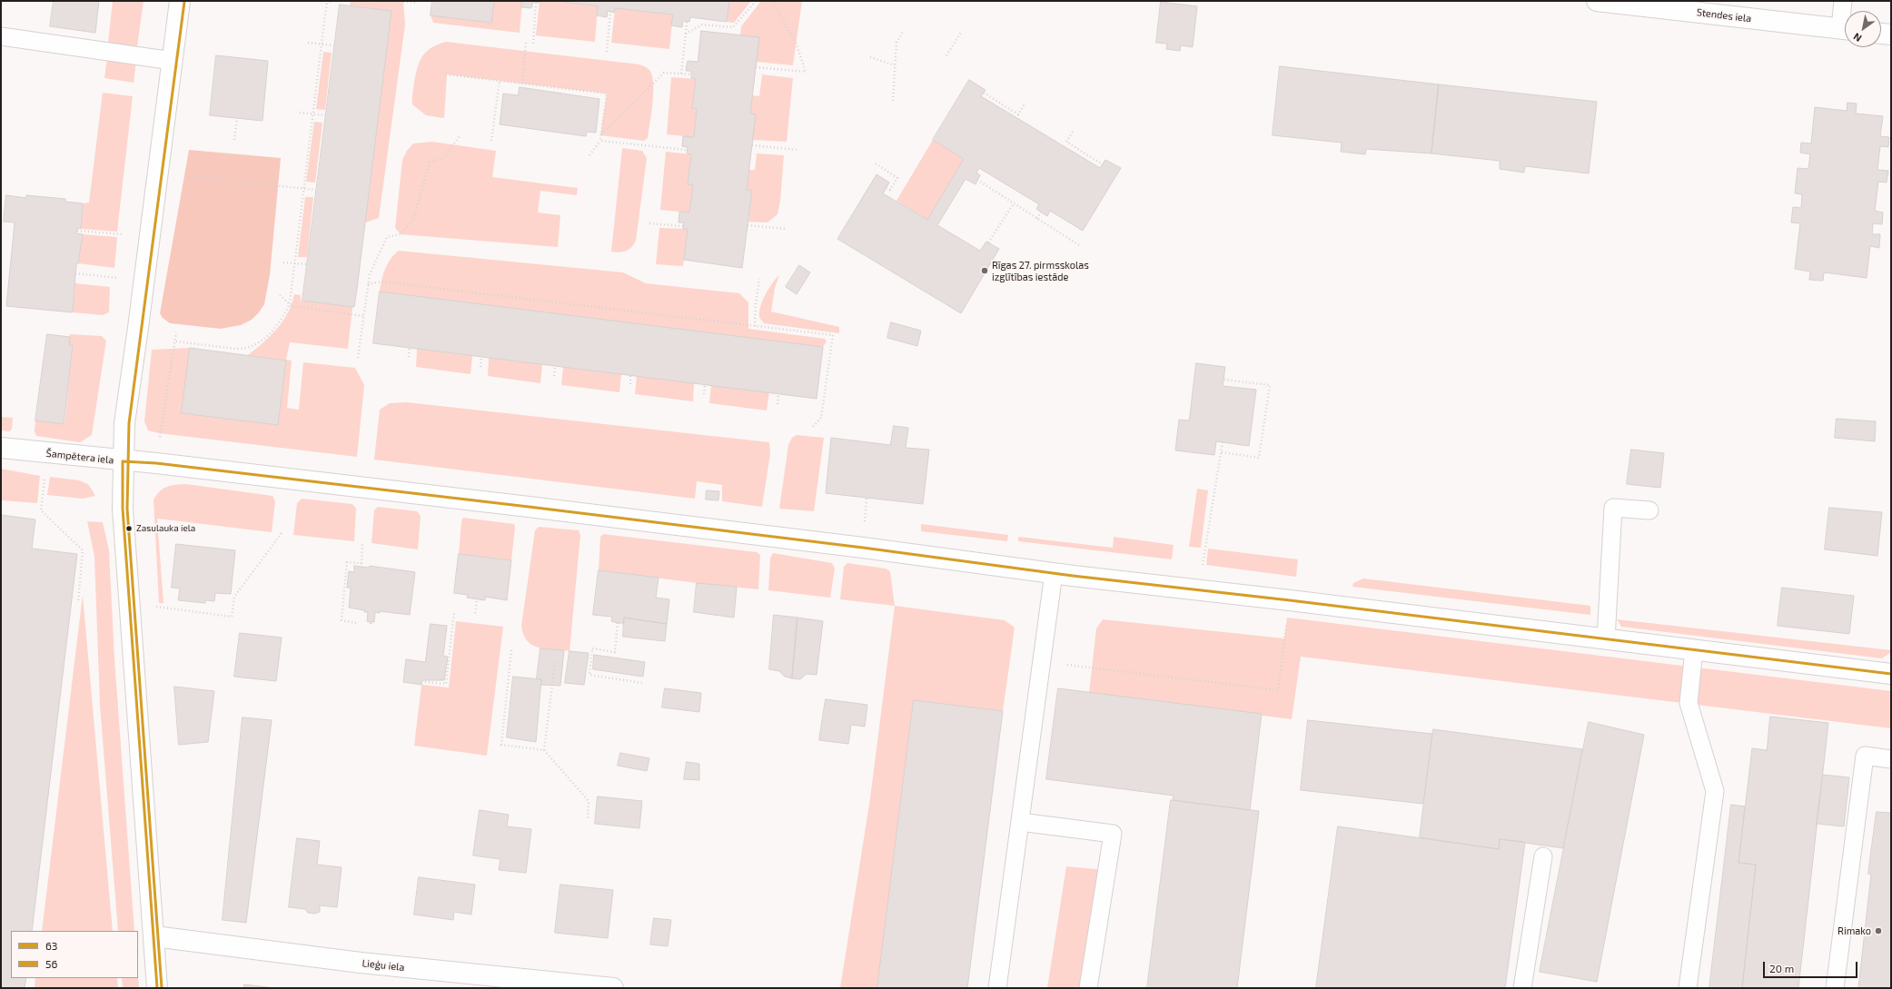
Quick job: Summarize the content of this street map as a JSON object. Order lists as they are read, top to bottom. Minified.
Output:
{"streets":{"street":["Stendes iela","Šampētera iela","Lieģu iela"]},"places":["Rīgas 27. pirmsskolas izglītības iestāde","Zasulauka iela","Rimako"],"lines":["transit line 56","transit line 63"],"legend":["63","56"],"scale_bar":"20 m","north":"bottom left"}
